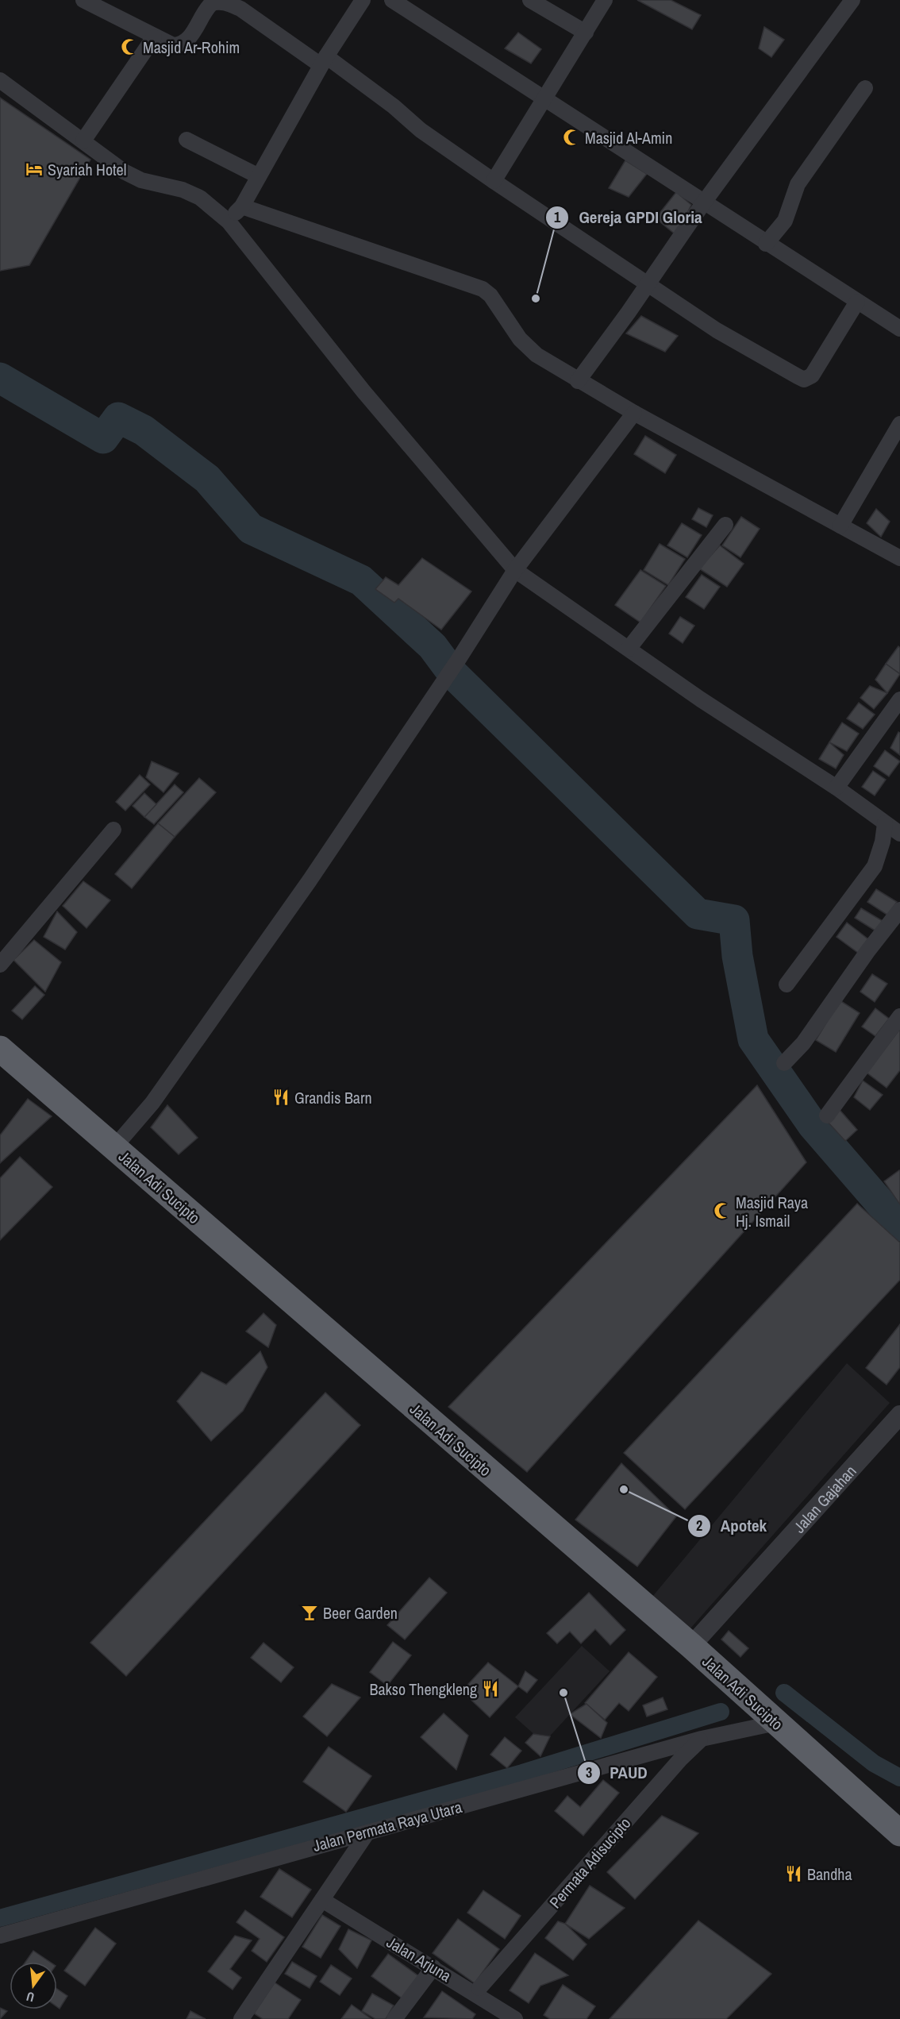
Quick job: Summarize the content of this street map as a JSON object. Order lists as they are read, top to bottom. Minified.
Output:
{"streets":{"highway":["Jalan Adi Sucipto"],"street":["Jalan Gajahan","Jalan Permata Raya Utara","Permata Adisucipto","Jalan Arjuna"]},"crossings":[["Jalan Adi Sucipto","Jalan Gajahan"],["Jalan Adi Sucipto","Jalan Permata Raya Utara"],["Jalan Permata Raya Utara","Permata Adisucipto"]],"places":{"mosque":["Masjid Ar-Rohim","Masjid Al-Amin","Masjid Raya Hj. Ismail"],"hotel":["Syariah Hotel"],"other":["Gereja GPDI Gloria","Apotek","PAUD"],"restaurant":["Grandis Barn","Bakso Thengkleng","Bandha"],"bar":["Beer Garden"]},"north":"bottom"}
